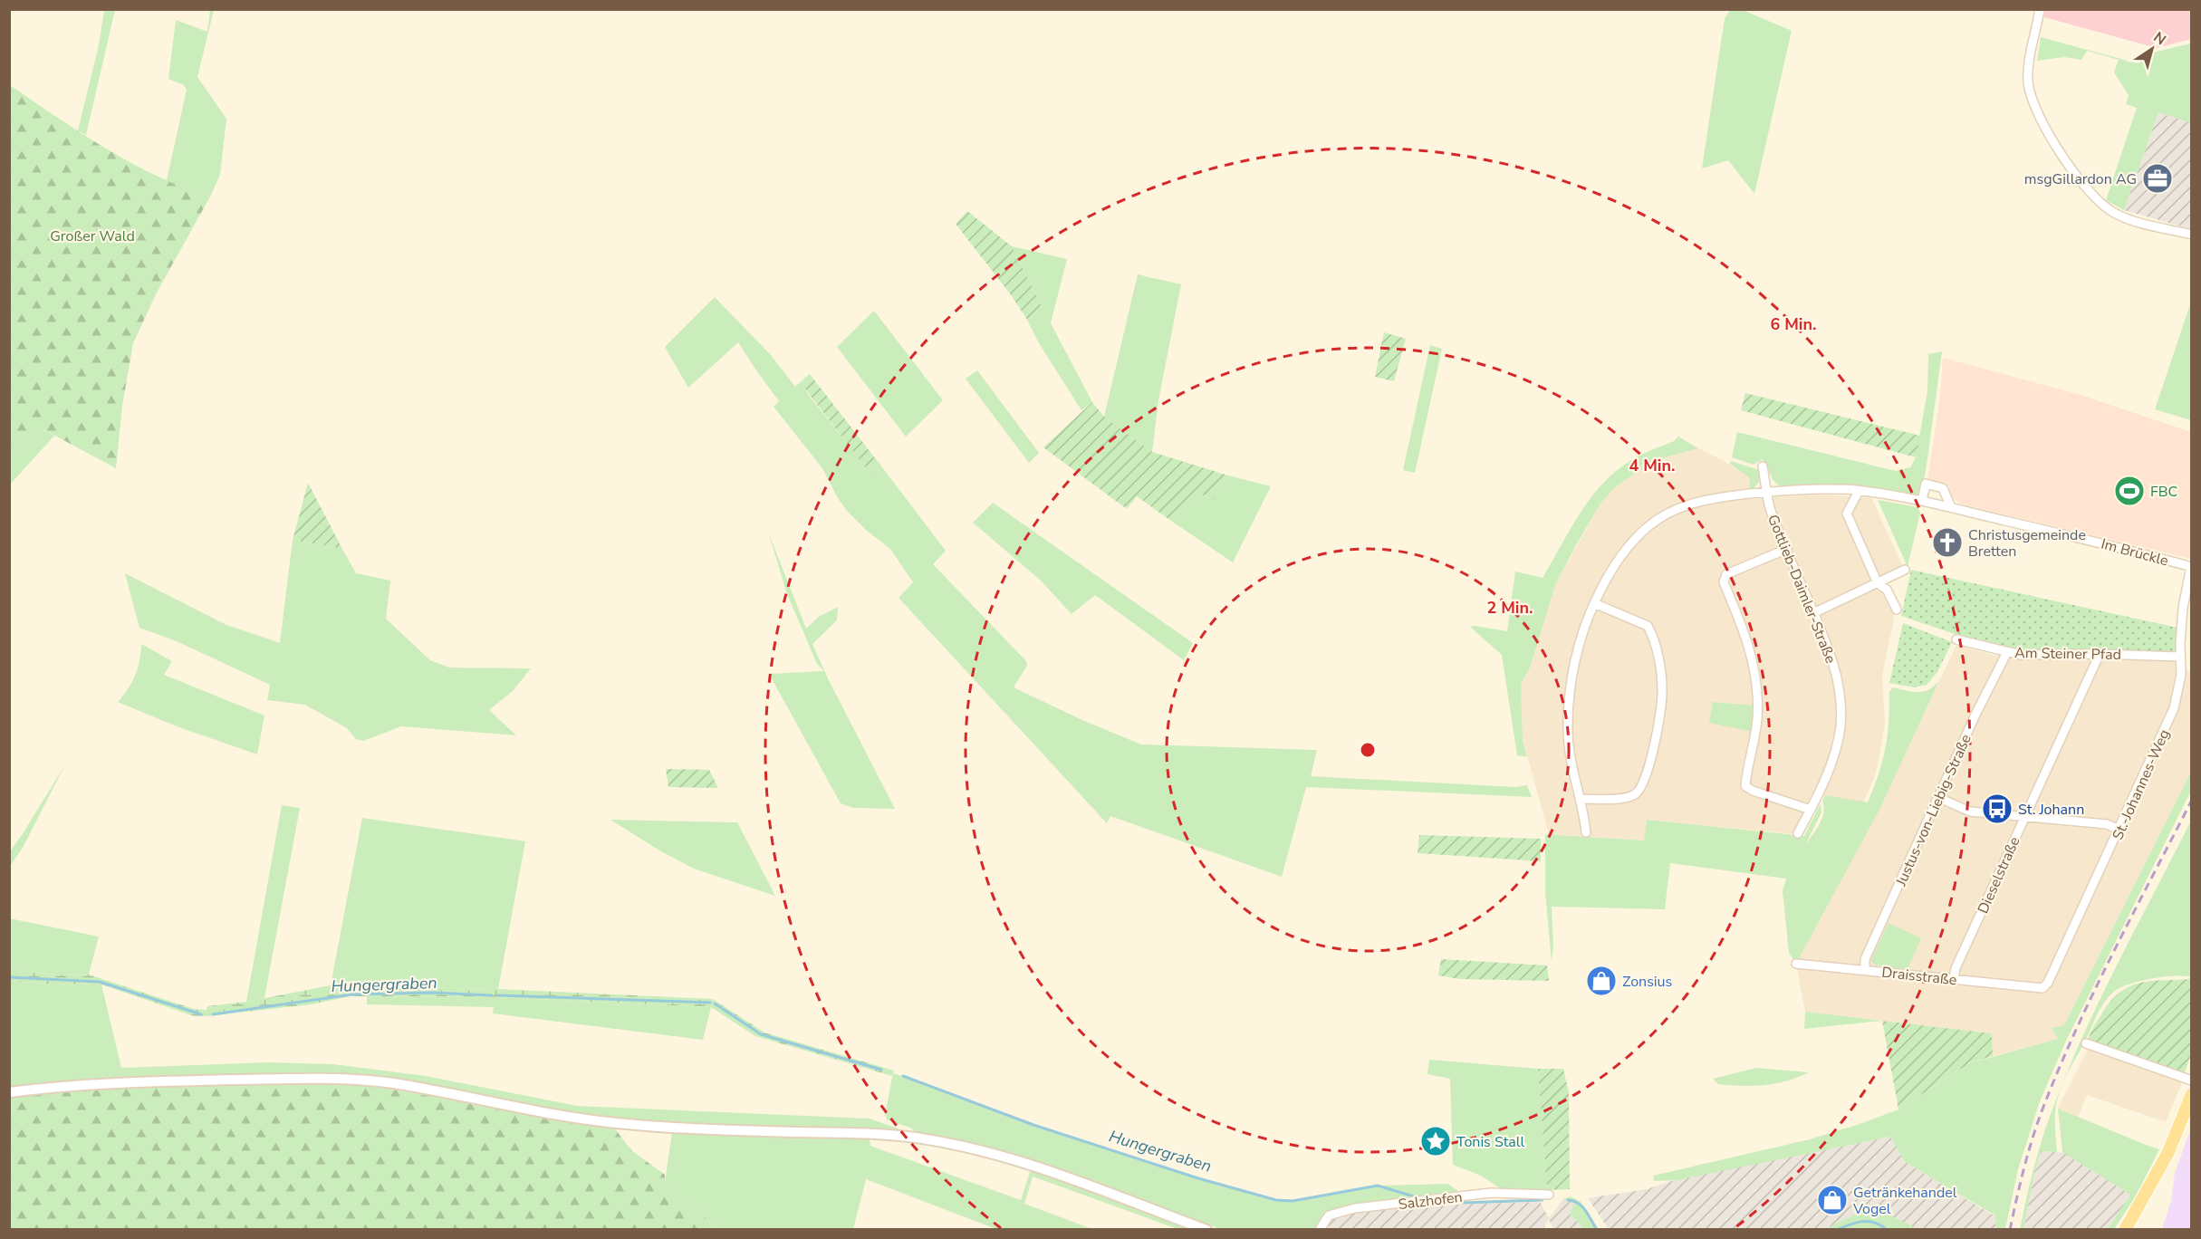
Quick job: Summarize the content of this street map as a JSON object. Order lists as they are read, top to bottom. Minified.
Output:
{"streets":{"street":["Im Brückle","Gottlieb-Daimler-Straße","Am Steiner Pfad","St.-Johannes-Weg","Justus-von-Liebig-Straße","Dieselstraße","Draisstraße","Salzhofen"]},"crossings":[["Im Brückle","Gottlieb-Daimler-Straße"],["Im Brückle","St.-Johannes-Weg"],["Am Steiner Pfad","St.-Johannes-Weg"],["Am Steiner Pfad","Justus-von-Liebig-Straße"],["Am Steiner Pfad","Dieselstraße"],["St.-Johannes-Weg","Draisstraße"],["Justus-von-Liebig-Straße","Draisstraße"],["Dieselstraße","Draisstraße"]],"water":["Hungergraben"],"parks":["Großer Wald"],"places":{"office":["msgGillardon AG"],"sports":["FBC"],"church":["Christusgemeinde Bretten"],"bus stop":["St. Johann"],"shop":["Zonsius","Getränkehandel Vogel"],"place":["Tonis Stall"]},"north":"top right","rings":["6 Min.","4 Min.","2 Min."]}
